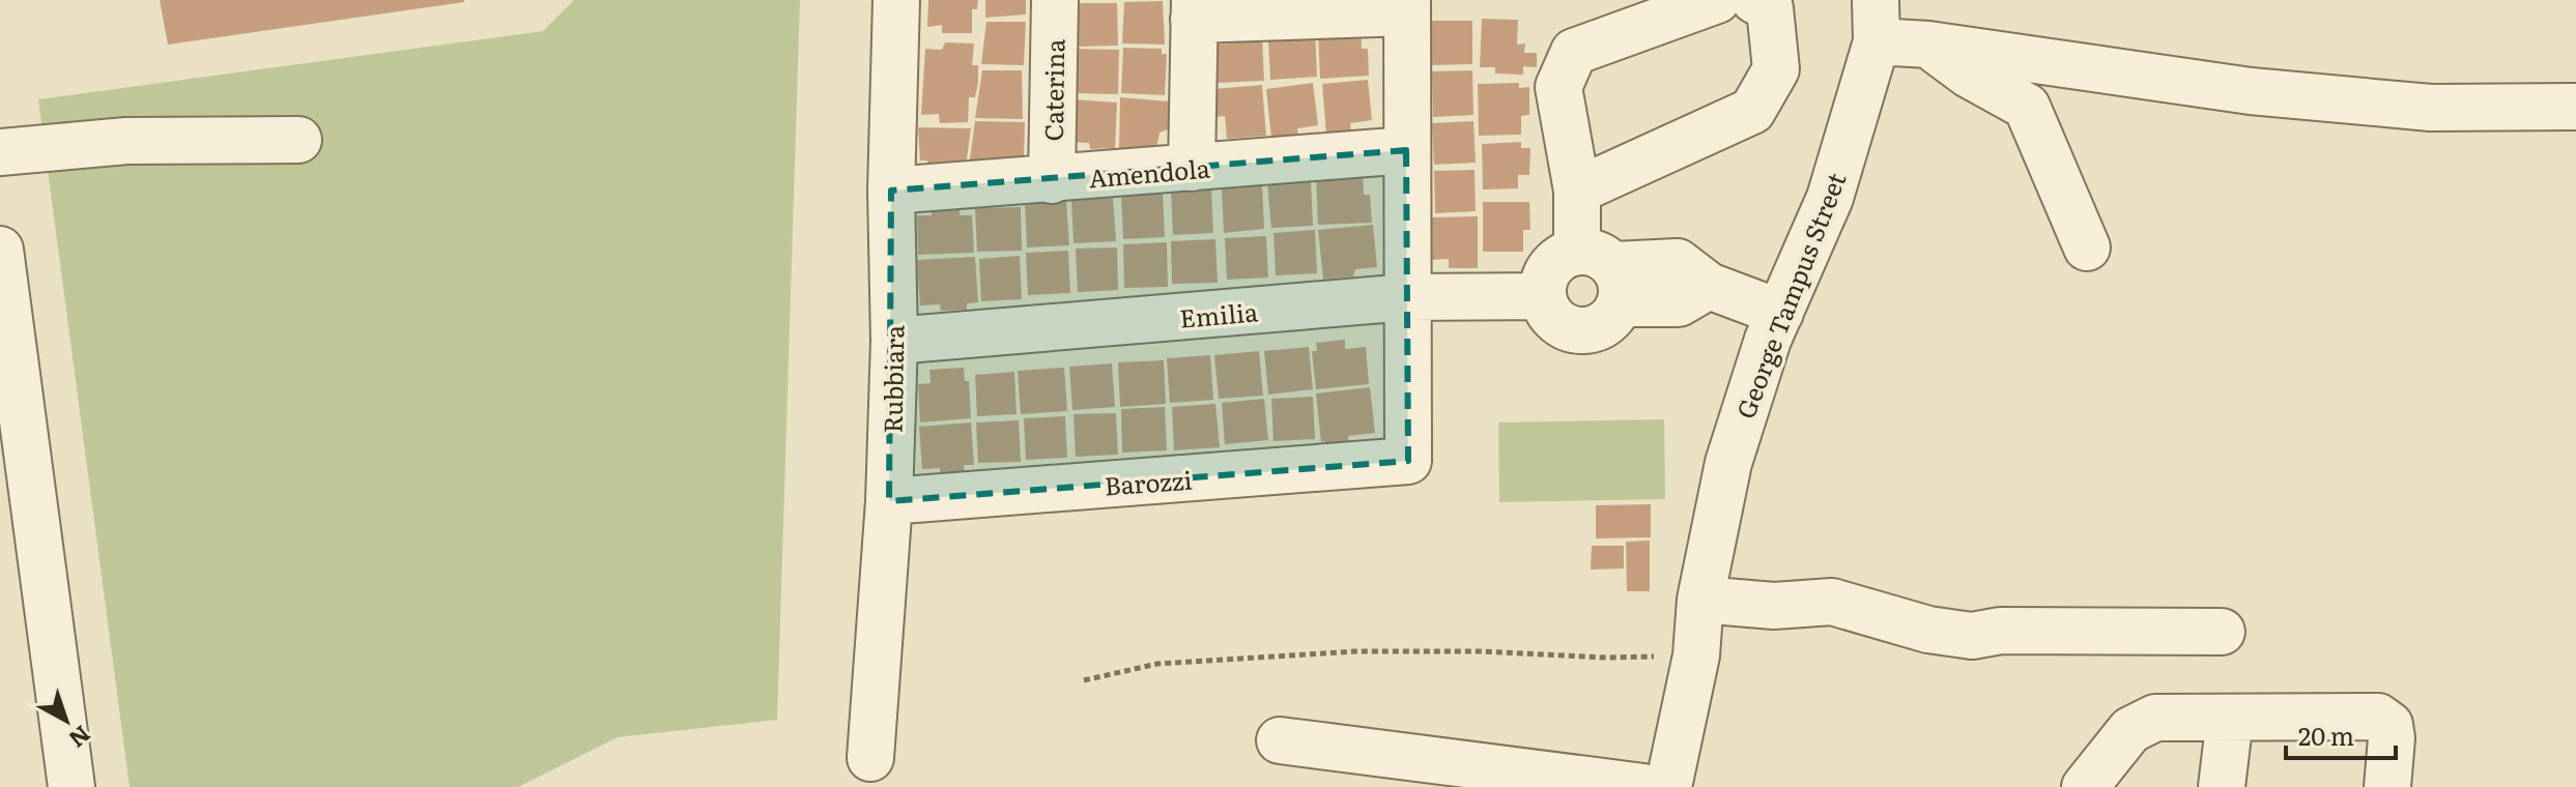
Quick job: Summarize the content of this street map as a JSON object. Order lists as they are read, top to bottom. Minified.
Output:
{"streets":{"street":["Caterina","Amendola","George Tampus Street","Emilia","Rubbiara","Barozzi"]},"crossings":[["Caterina","Amendola"],["Amendola","Rubbiara"],["Emilia","Rubbiara"],["Emilia","Barozzi"],["Rubbiara","Barozzi"]],"scale_bar":"20 m","north":"bottom right"}
